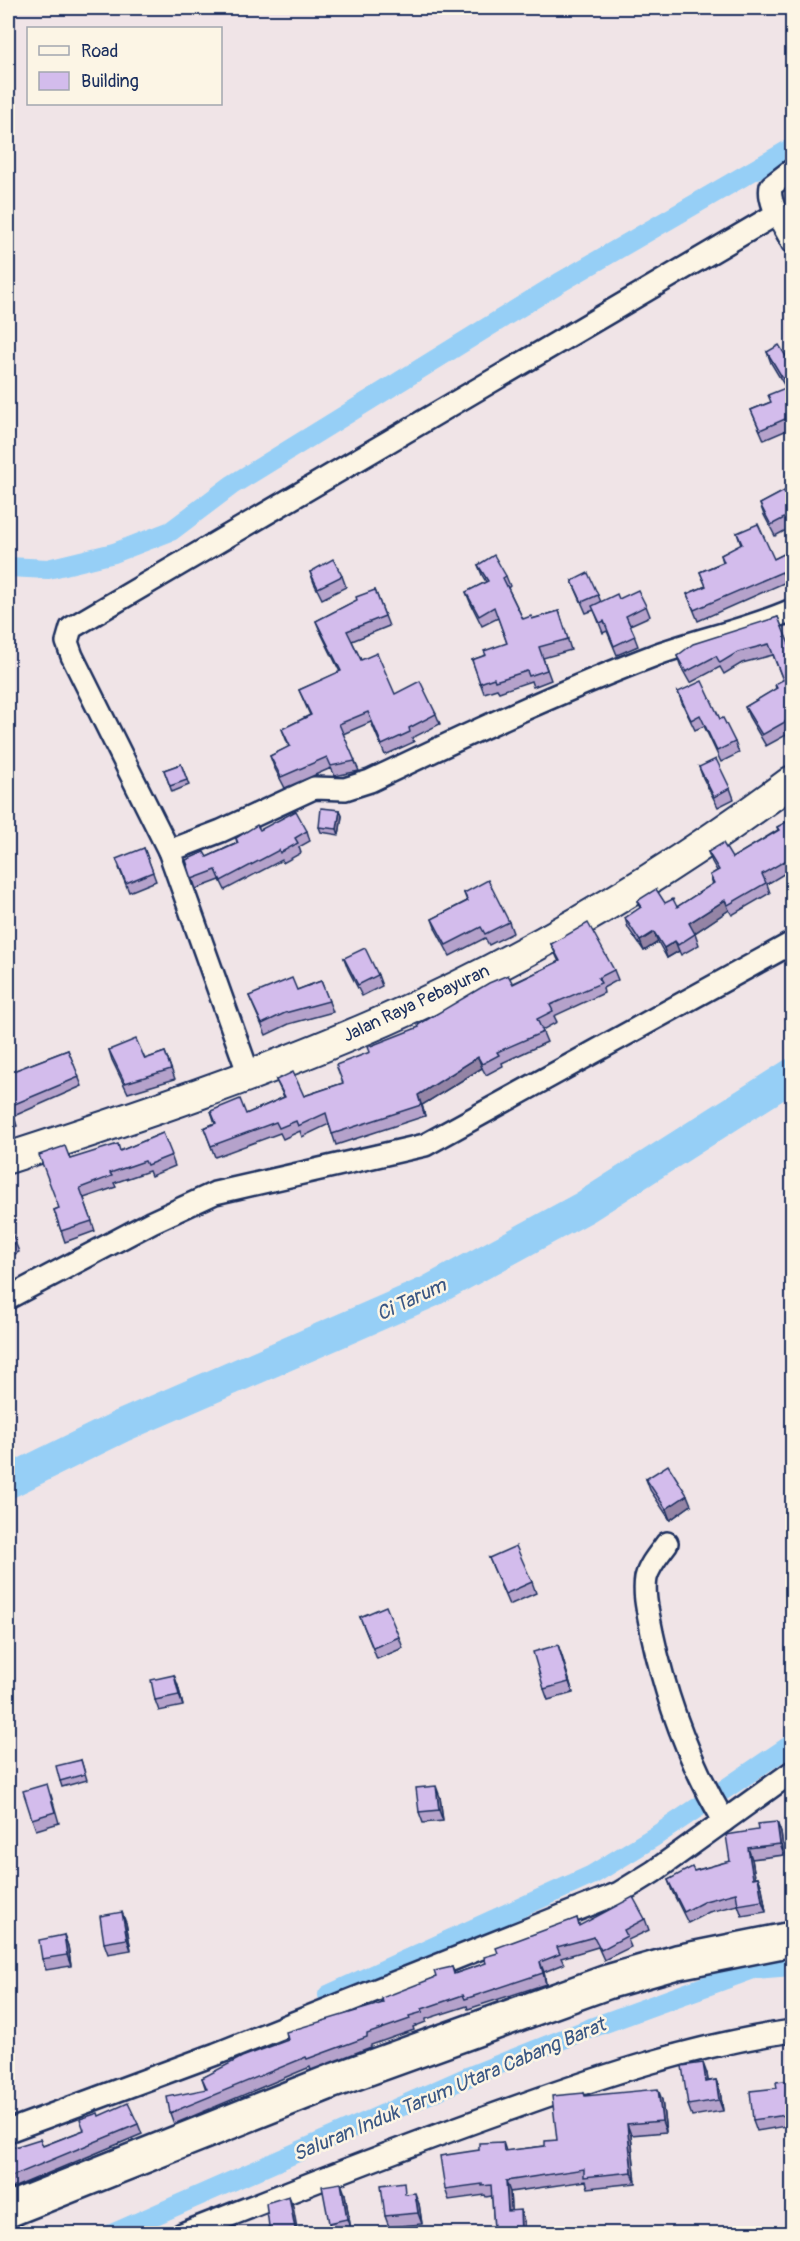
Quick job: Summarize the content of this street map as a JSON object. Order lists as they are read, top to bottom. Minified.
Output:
{"streets":{"main road":["Jalan Raya Pebayuran"]},"water":["Ci Tarum","Saluran Induk Tarum Utara Cabang Barat"],"legend":["Road","Building"]}
